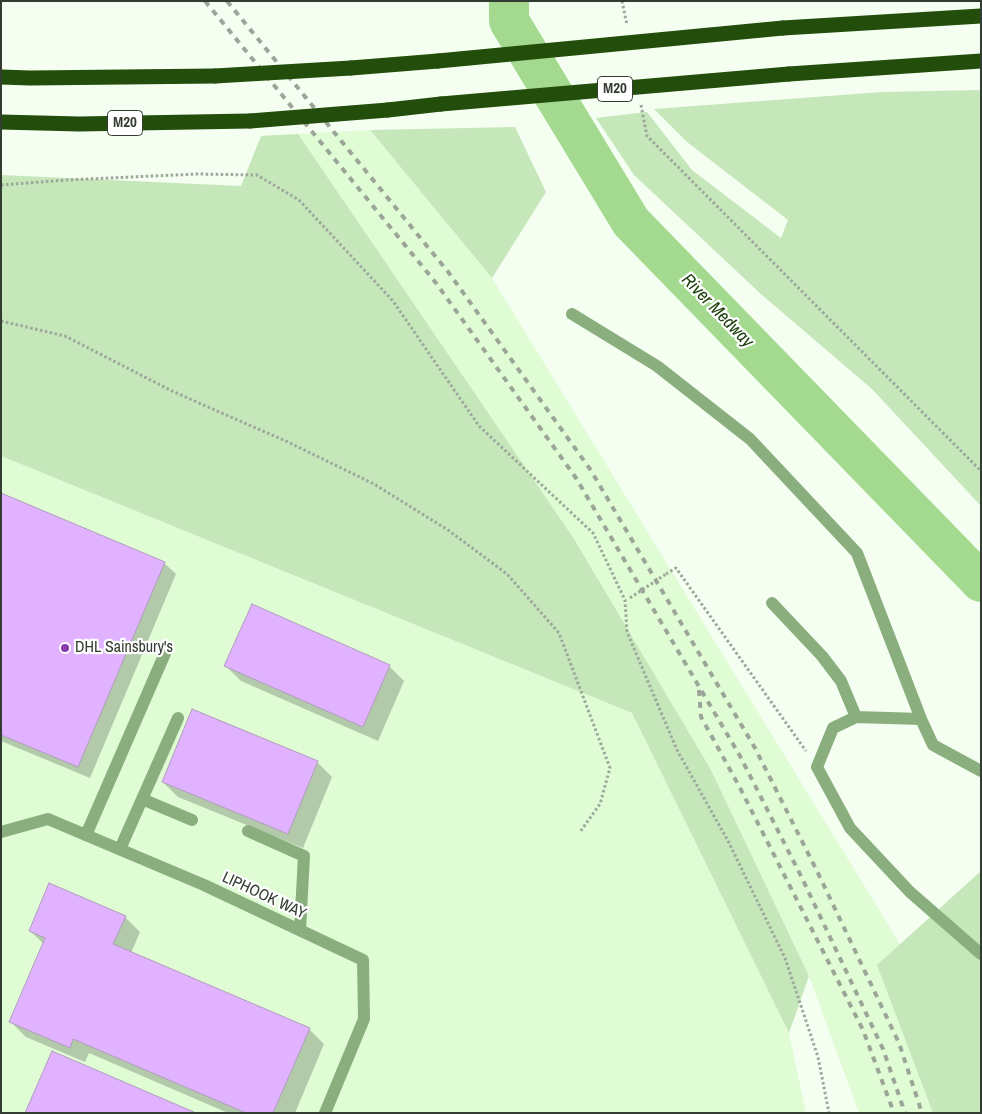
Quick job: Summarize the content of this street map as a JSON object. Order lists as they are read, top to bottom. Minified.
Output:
{"streets":{"highway":["M20"],"street":["LIPHOOK WAY"]},"water":["River Medway"],"places":["DHL Sainsbury's"]}
